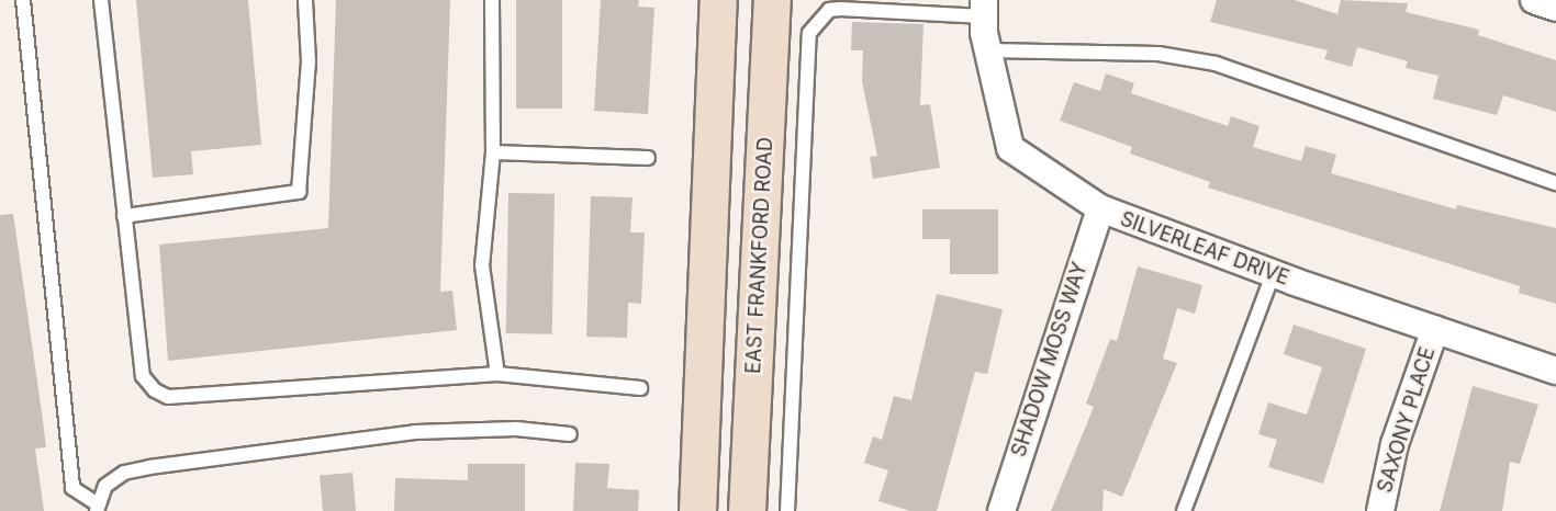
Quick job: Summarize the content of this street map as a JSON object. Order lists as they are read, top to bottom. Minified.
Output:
{"streets":{"main road":["EAST FRANKFORD ROAD"],"street":["SILVERLEAF DRIVE","SHADOW MOSS WAY","SAXONY PLACE"]},"crossings":[["SILVERLEAF DRIVE","SHADOW MOSS WAY"],["SILVERLEAF DRIVE","SAXONY PLACE"]]}
